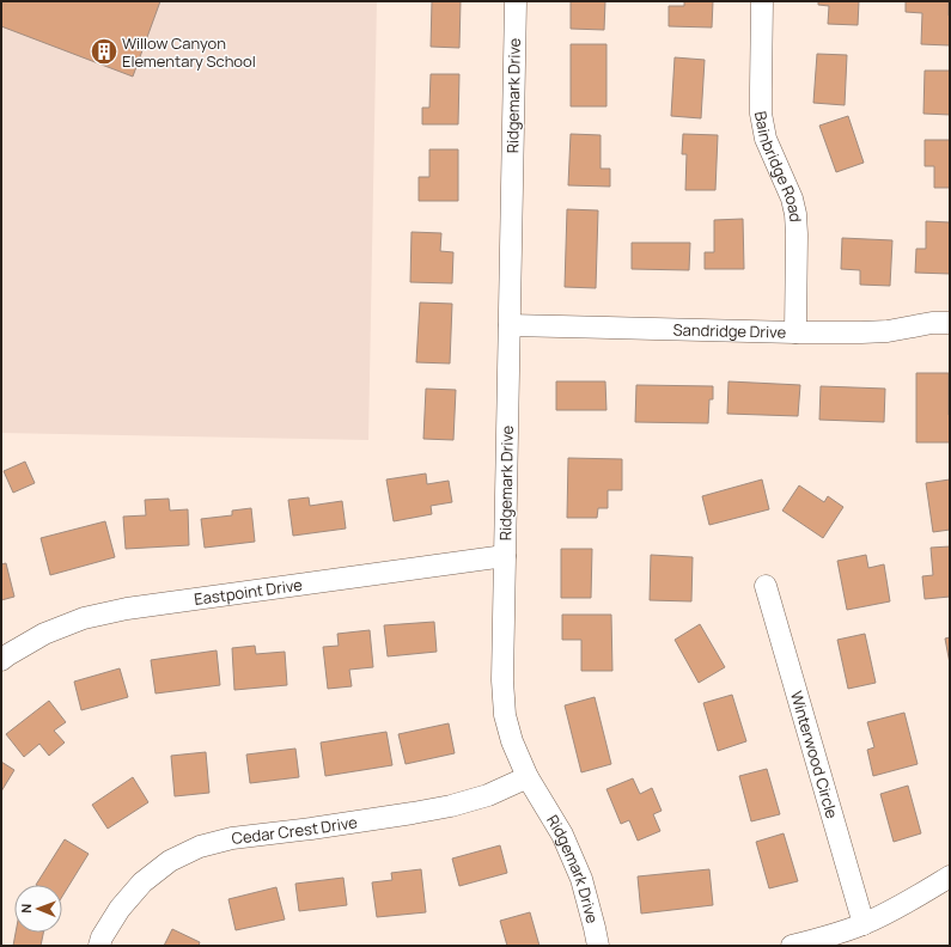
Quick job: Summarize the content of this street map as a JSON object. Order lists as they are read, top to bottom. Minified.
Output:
{"streets":{"street":["Ridgemark Drive","Bainbridge Road","Sandridge Drive","Eastpoint Drive","Winterwood Circle","Cedar Crest Drive"]},"crossings":[["Ridgemark Drive","Sandridge Drive"],["Ridgemark Drive","Eastpoint Drive"],["Ridgemark Drive","Cedar Crest Drive"],["Bainbridge Road","Sandridge Drive"]],"places":{"building":["Willow Canyon Elementary School"]},"north":"left"}
